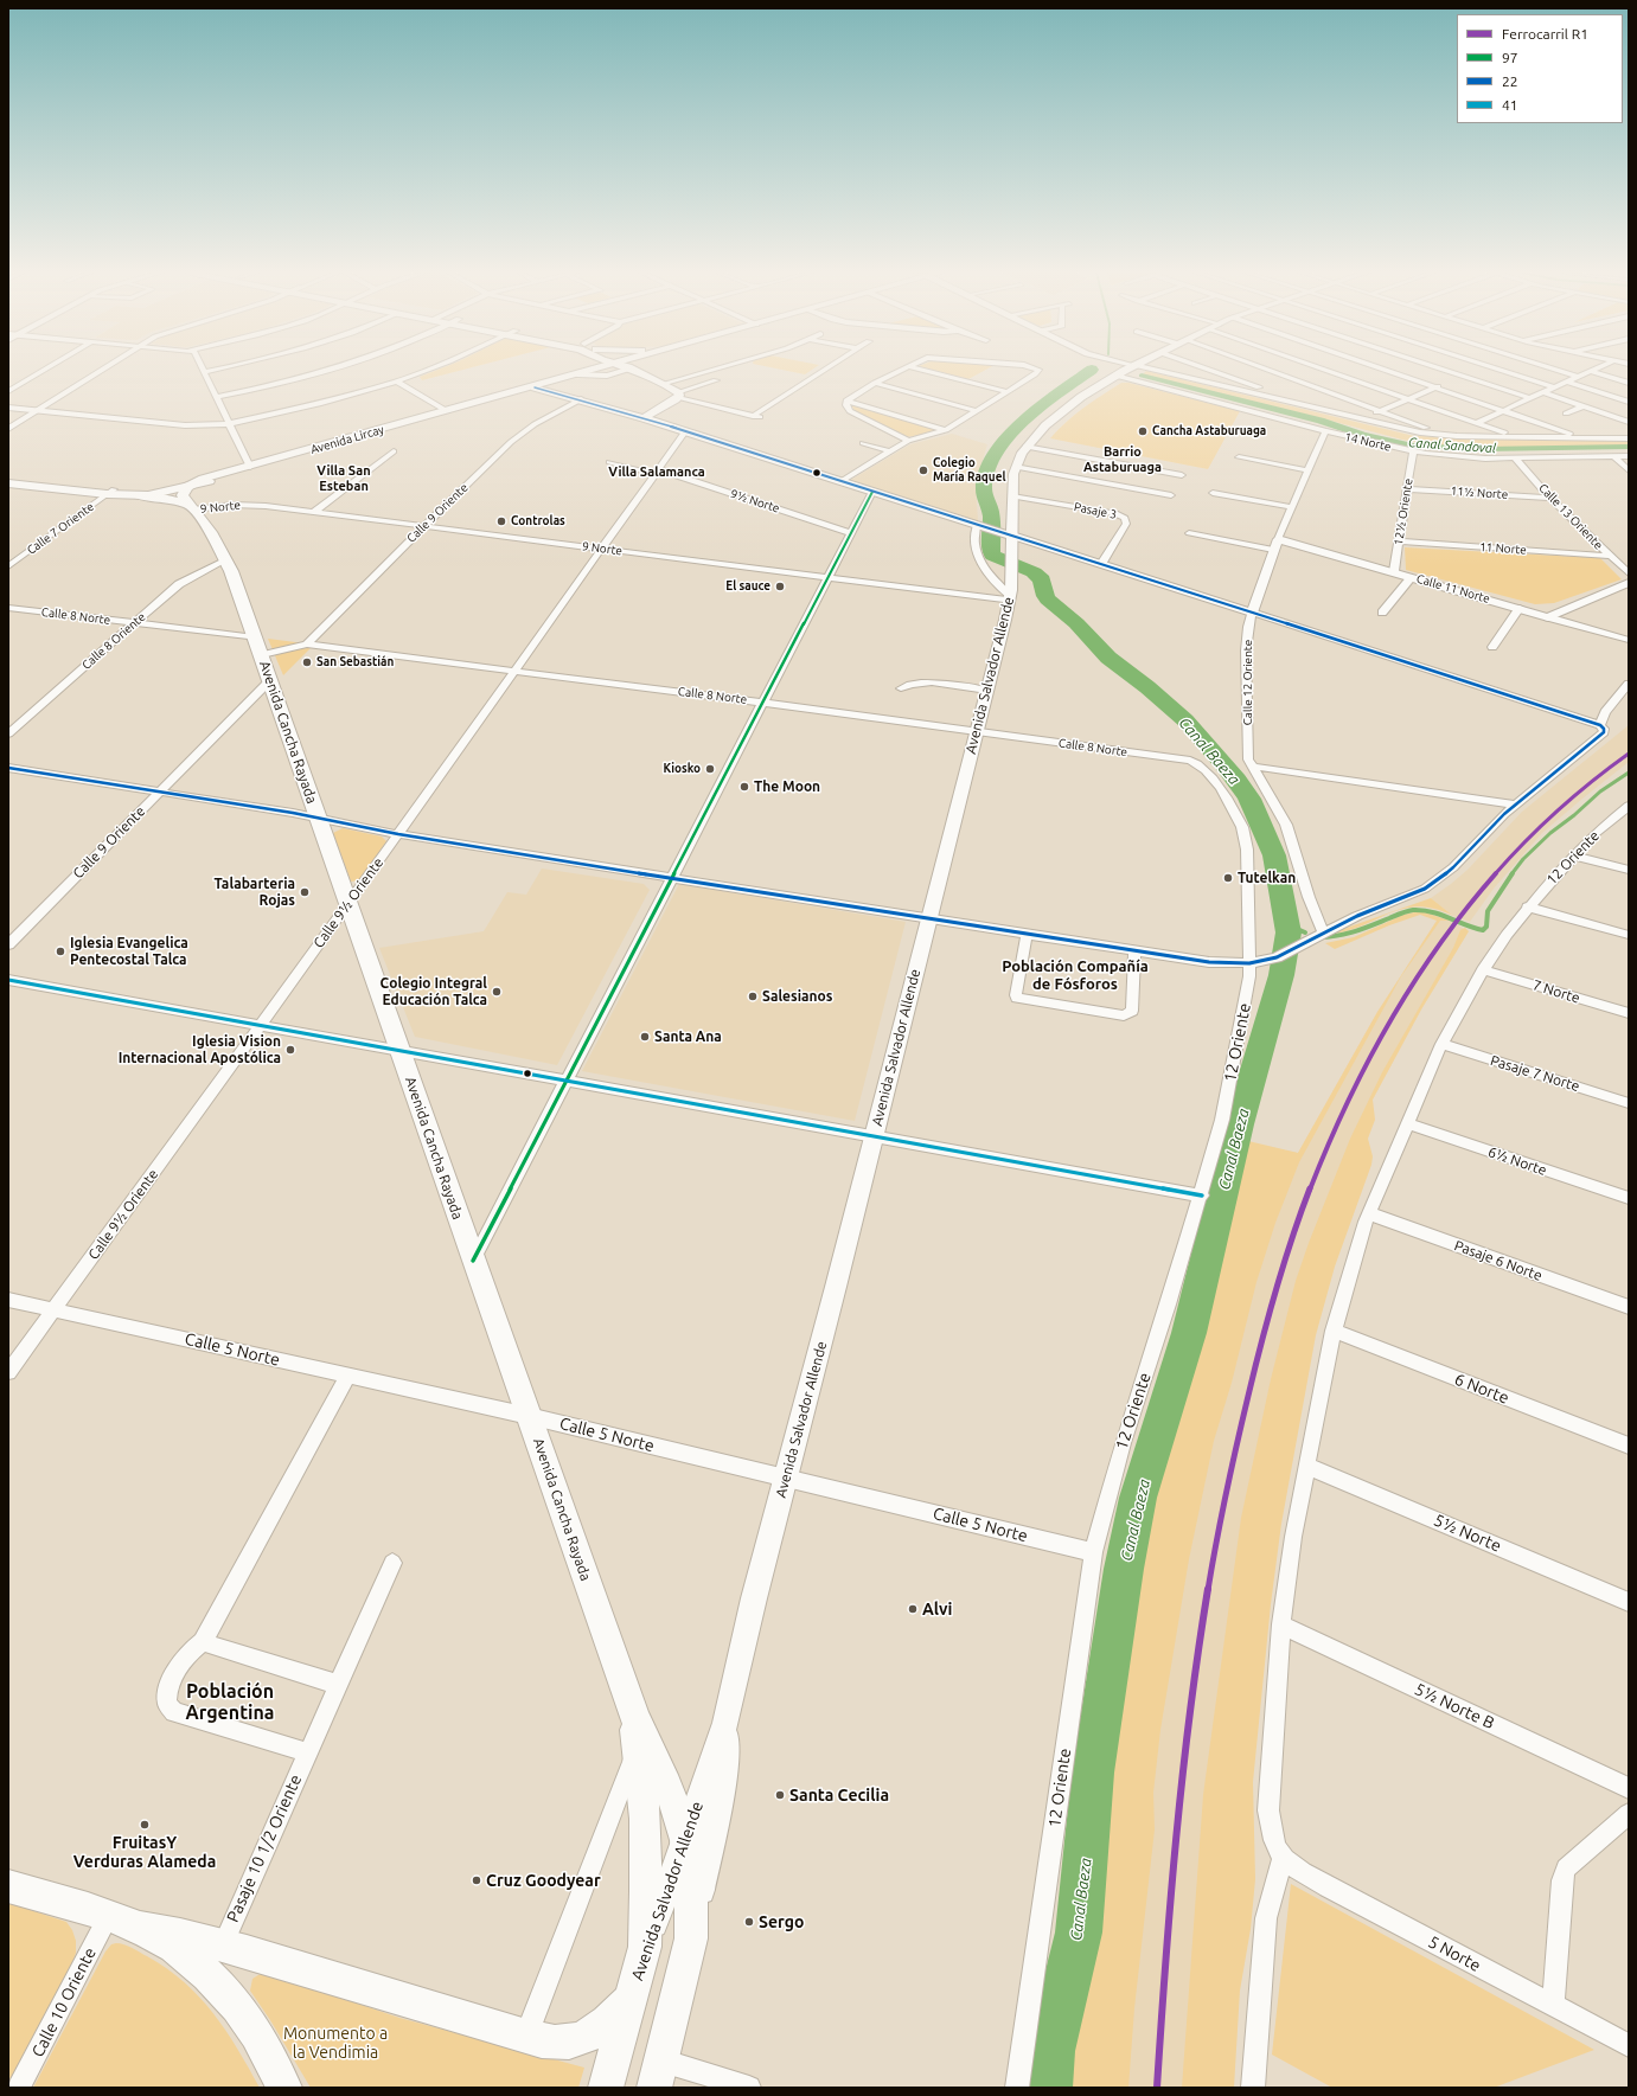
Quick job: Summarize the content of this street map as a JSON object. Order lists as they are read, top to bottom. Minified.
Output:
{"streets":{"main road":["Avenida Lircay","Avenida Salvador Allende","Avenida Cancha Rayada"],"street":["14 Norte","11½ Norte","9½ Norte","9 Norte","Pasaje 3","12½ Oriente","Calle 9 Oriente","Calle 13 Oriente","Calle 7 Oriente","11 Norte","Calle 11 Norte","Calle 8 Norte","Calle 8 Oriente","Calle 12 Oriente","12 Oriente","Calle 9½ Oriente","7 Norte","Pasaje 7 Norte","6½ Norte","Pasaje 6 Norte","Calle 5 Norte","6 Norte","5½ Norte","5½ Norte B","Pasaje 10 1/2 Oriente","5 Norte","Calle 10 Oriente"]},"crossings":[["14 Norte","12½ Oriente"],["14 Norte","Calle 13 Oriente"],["14 Norte","Calle 12 Oriente"],["11½ Norte","12½ Oriente"],["11½ Norte","Calle 13 Oriente"],["9½ Norte","Calle 9½ Oriente"],["9 Norte","Calle 9 Oriente"],["9 Norte","Avenida Salvador Allende"],["9 Norte","Avenida Cancha Rayada"],["9 Norte","Calle 9½ Oriente"],["Pasaje 3","Avenida Salvador Allende"],["12½ Oriente","11 Norte"],["12½ Oriente","Calle 11 Norte"],["Calle 9 Oriente","Calle 8 Norte"],["Calle 9 Oriente","Avenida Cancha Rayada"],["Calle 13 Oriente","11 Norte"],["Calle 11 Norte","Calle 12 Oriente"],["Calle 8 Norte","Calle 8 Oriente"],["Calle 8 Norte","Avenida Salvador Allende"],["Calle 8 Norte","Avenida Cancha Rayada"],["Calle 8 Norte","12 Oriente"],["Calle 8 Norte","Calle 9½ Oriente"],["Calle 8 Oriente","Avenida Cancha Rayada"],["Avenida Salvador Allende","Avenida Cancha Rayada"],["Avenida Salvador Allende","Calle 5 Norte"],["Avenida Cancha Rayada","Calle 9½ Oriente"],["Avenida Cancha Rayada","Calle 5 Norte"],["12 Oriente","7 Norte"],["12 Oriente","Pasaje 7 Norte"],["12 Oriente","6½ Norte"],["12 Oriente","Pasaje 6 Norte"],["12 Oriente","Calle 5 Norte"],["12 Oriente","6 Norte"],["12 Oriente","5½ Norte"],["12 Oriente","5½ Norte B"],["12 Oriente","5 Norte"],["Calle 9½ Oriente","Calle 5 Norte"]],"districts":["Barrio Astaburuaga","Villa San Esteban","Villa Salamanca","Población Compañía de Fósforos","Población Argentina"],"water":["Canal Sandoval","Canal Baeza"],"parks":["Monumento a la Vendimia"],"places":["Cancha Astaburuaga","Colegio María Raquel","Controlas","El sauce","San Sebastián","Kiosko","The Moon","Tutelkan","Talabarteria Rojas","Iglesia Evangelica Pentecostal Talca","Colegio Integral Educación Talca","Salesianos","Santa Ana","Iglesia Vision Internacional Apostólica","Alvi","Santa Cecilia","FruitasY Verduras Alameda","Cruz Goodyear","Sergo"],"lines":["transit line 22","transit line 97","rail line R1","transit line 41"],"legend":["Ferrocarril R1","97","22","41"]}
